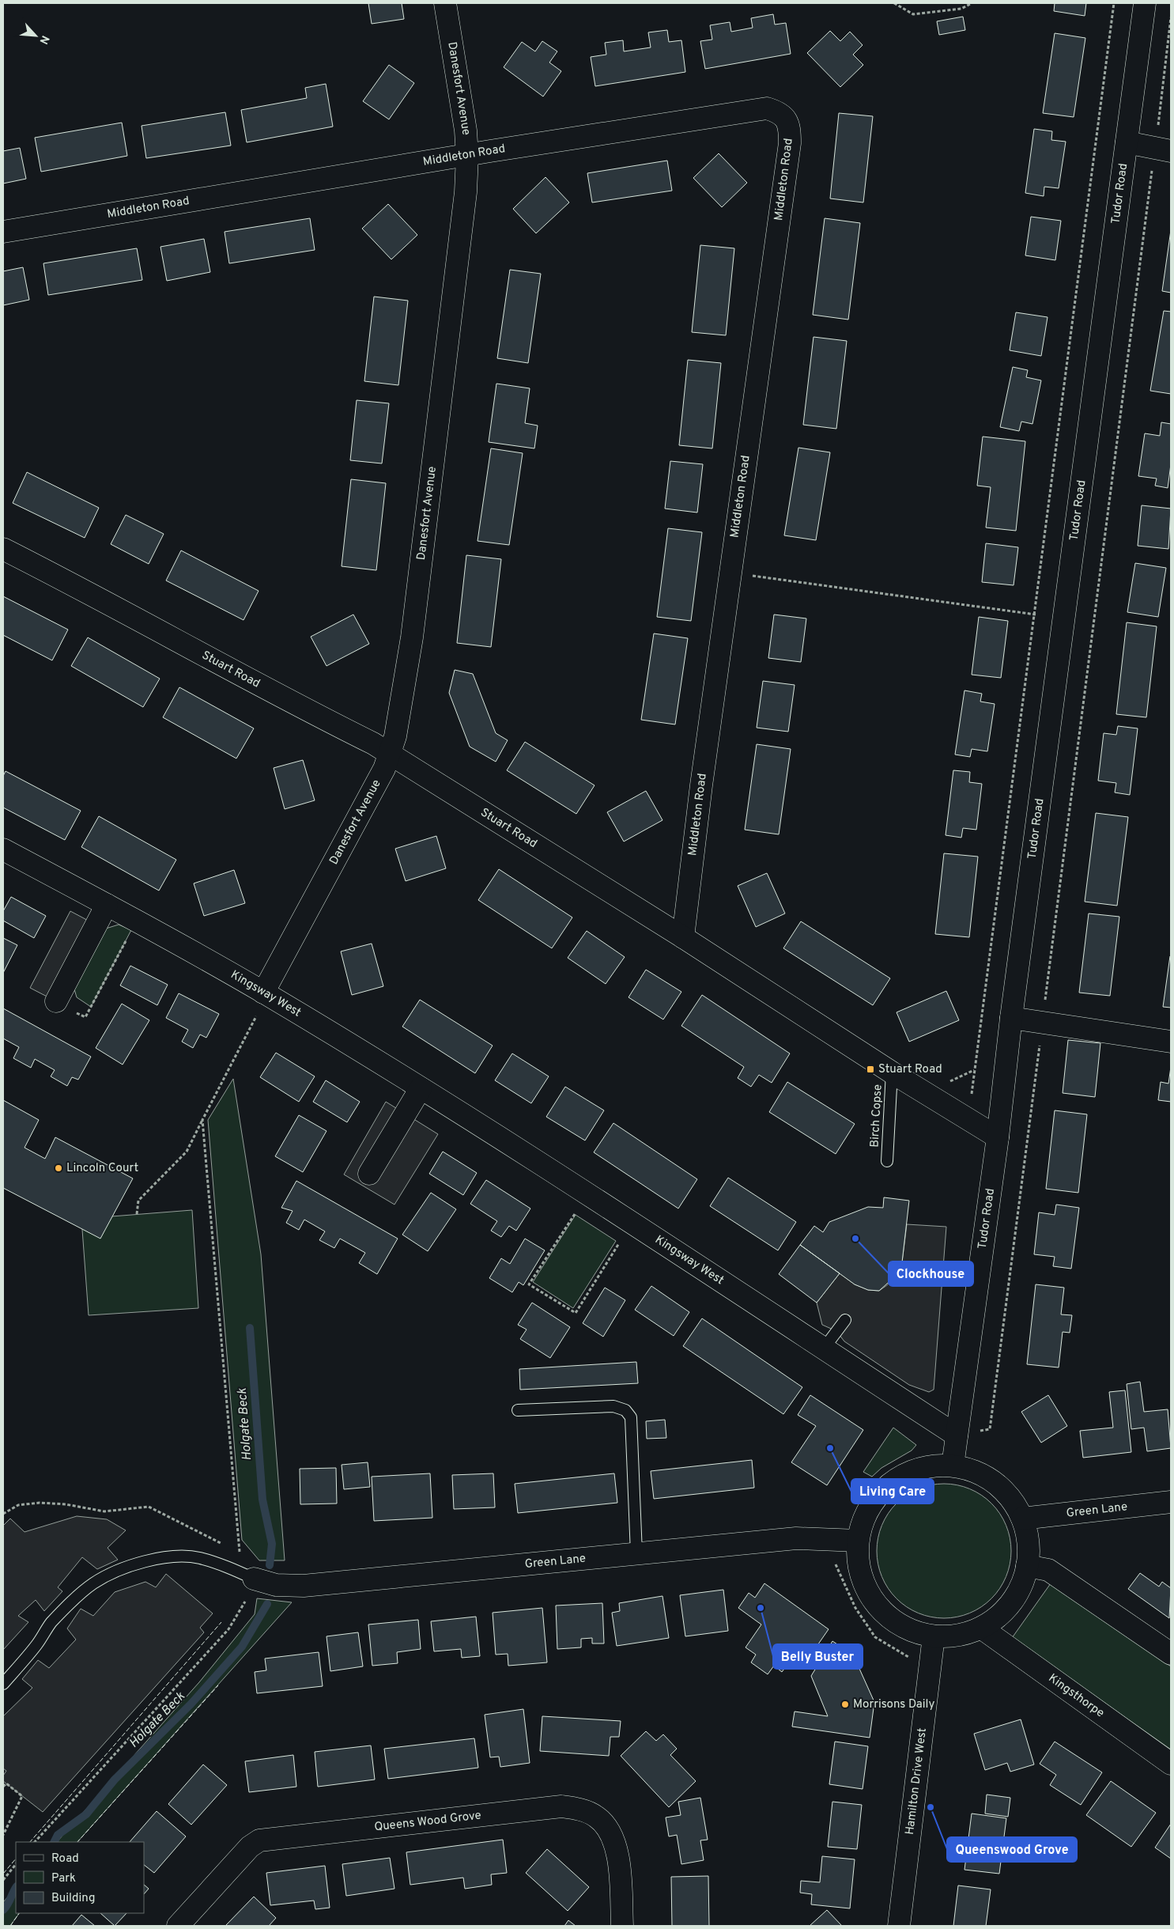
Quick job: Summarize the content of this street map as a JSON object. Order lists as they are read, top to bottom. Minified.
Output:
{"streets":{"street":["Danesfort Avenue","Middleton Road","Tudor Road","Stuart Road","Kingsway West","Green Lane","Kingsthorpe","Hamilton Drive West","Queens Wood Grove"],"lane":["Birch Copse"]},"crossings":[["Danesfort Avenue","Middleton Road"],["Danesfort Avenue","Stuart Road"],["Danesfort Avenue","Kingsway West"],["Middleton Road","Stuart Road"],["Tudor Road","Stuart Road"],["Tudor Road","Kingsway West"],["Stuart Road","Birch Copse"]],"water":["Holgate Beck"],"places":{"transit":["Stuart Road"],"other":["Lincoln Court","Clockhouse","Living Care","Belly Buster","Morrisons Daily","Queenswood Grove"]},"legend":["Road","Park","Building"],"north":"bottom right"}
